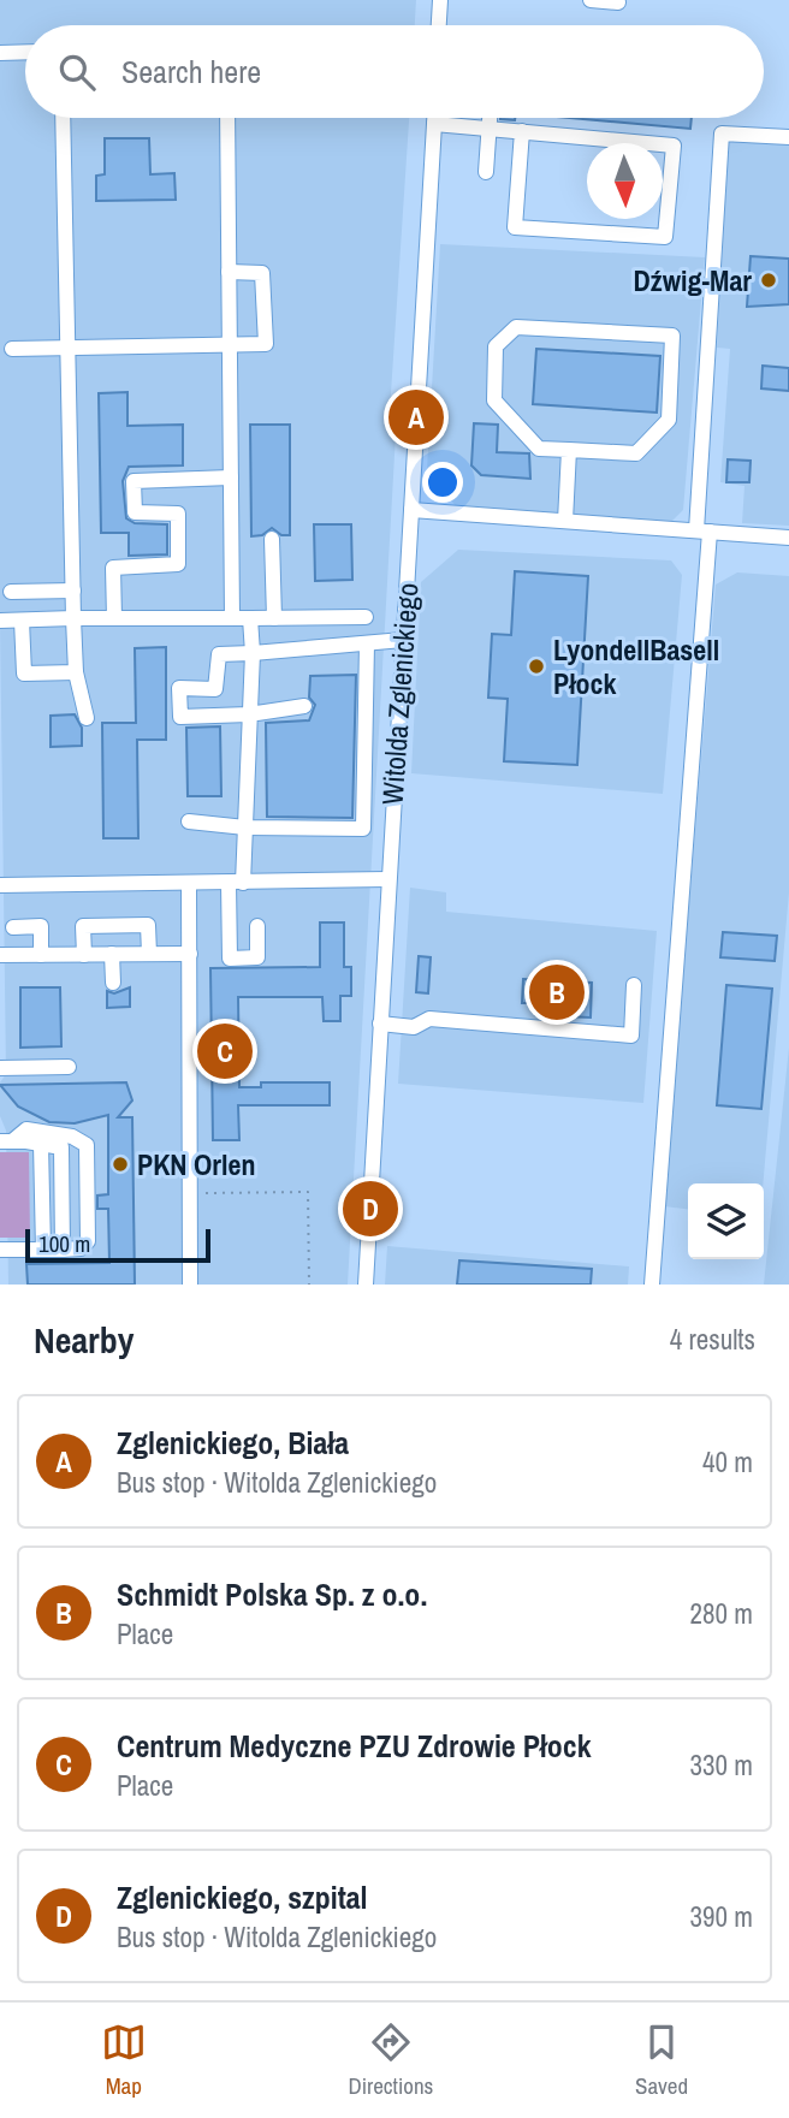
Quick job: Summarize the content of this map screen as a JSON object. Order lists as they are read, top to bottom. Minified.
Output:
{"streets":{"street":["Witolda Zglenickiego"]},"places":["Dźwig-Mar","LyondellBasell Płock","PKN Orlen"],"scale_bar":"100 m","north":"bottom","page":{"search":"Search here","pins":["A","B","C","D"],"scale":"100 m","heading":["Nearby","4 results"],"list":[{"mark":"A","name":"Zglenickiego, Biała","note":"Bus stop · Witolda Zglenickiego","value":"40 m"},{"mark":"B","name":"Schmidt Polska Sp. z o.o.","note":"Place","value":"280 m"},{"mark":"C","name":"Centrum Medyczne PZU Zdrowie Płock","note":"Place","value":"330 m"},{"mark":"D","name":"Zglenickiego, szpital","note":"Bus stop · Witolda Zglenickiego","value":"390 m"}],"nav":["Map","Directions","Saved"]}}
